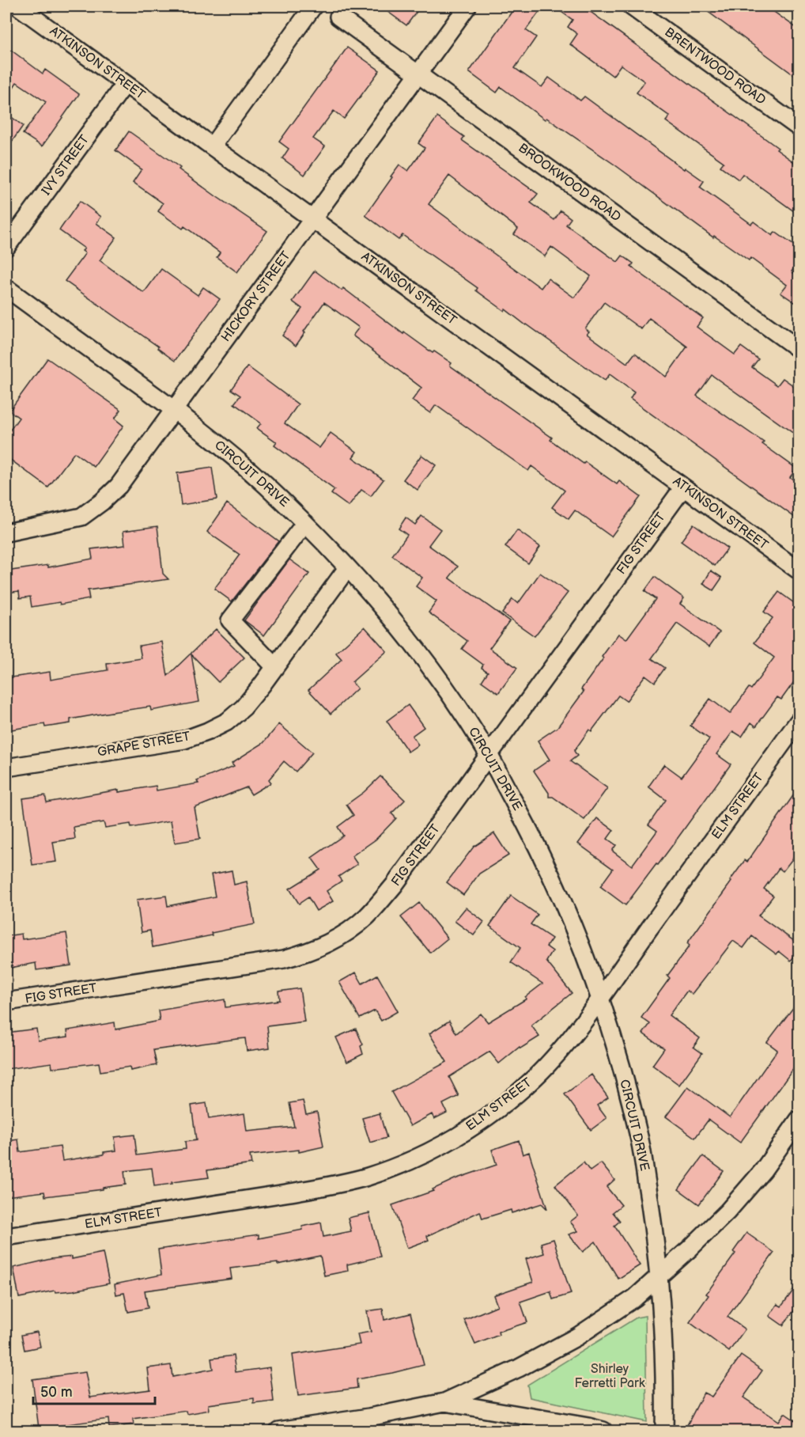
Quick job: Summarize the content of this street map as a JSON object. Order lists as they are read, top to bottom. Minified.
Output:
{"streets":{"street":["ATKINSON STREET","BRENTWOOD ROAD","IVY STREET","BROOKWOOD ROAD","HICKORY STREET","CIRCUIT DRIVE","FIG STREET","GRAPE STREET","ELM STREET"]},"crossings":[["ATKINSON STREET","IVY STREET"],["ATKINSON STREET","HICKORY STREET"],["ATKINSON STREET","FIG STREET"],["BROOKWOOD ROAD","HICKORY STREET"],["HICKORY STREET","CIRCUIT DRIVE"],["CIRCUIT DRIVE","FIG STREET"],["CIRCUIT DRIVE","GRAPE STREET"],["CIRCUIT DRIVE","ELM STREET"]],"parks":["Shirley Ferretti Park"],"scale_bar":"50 m"}
